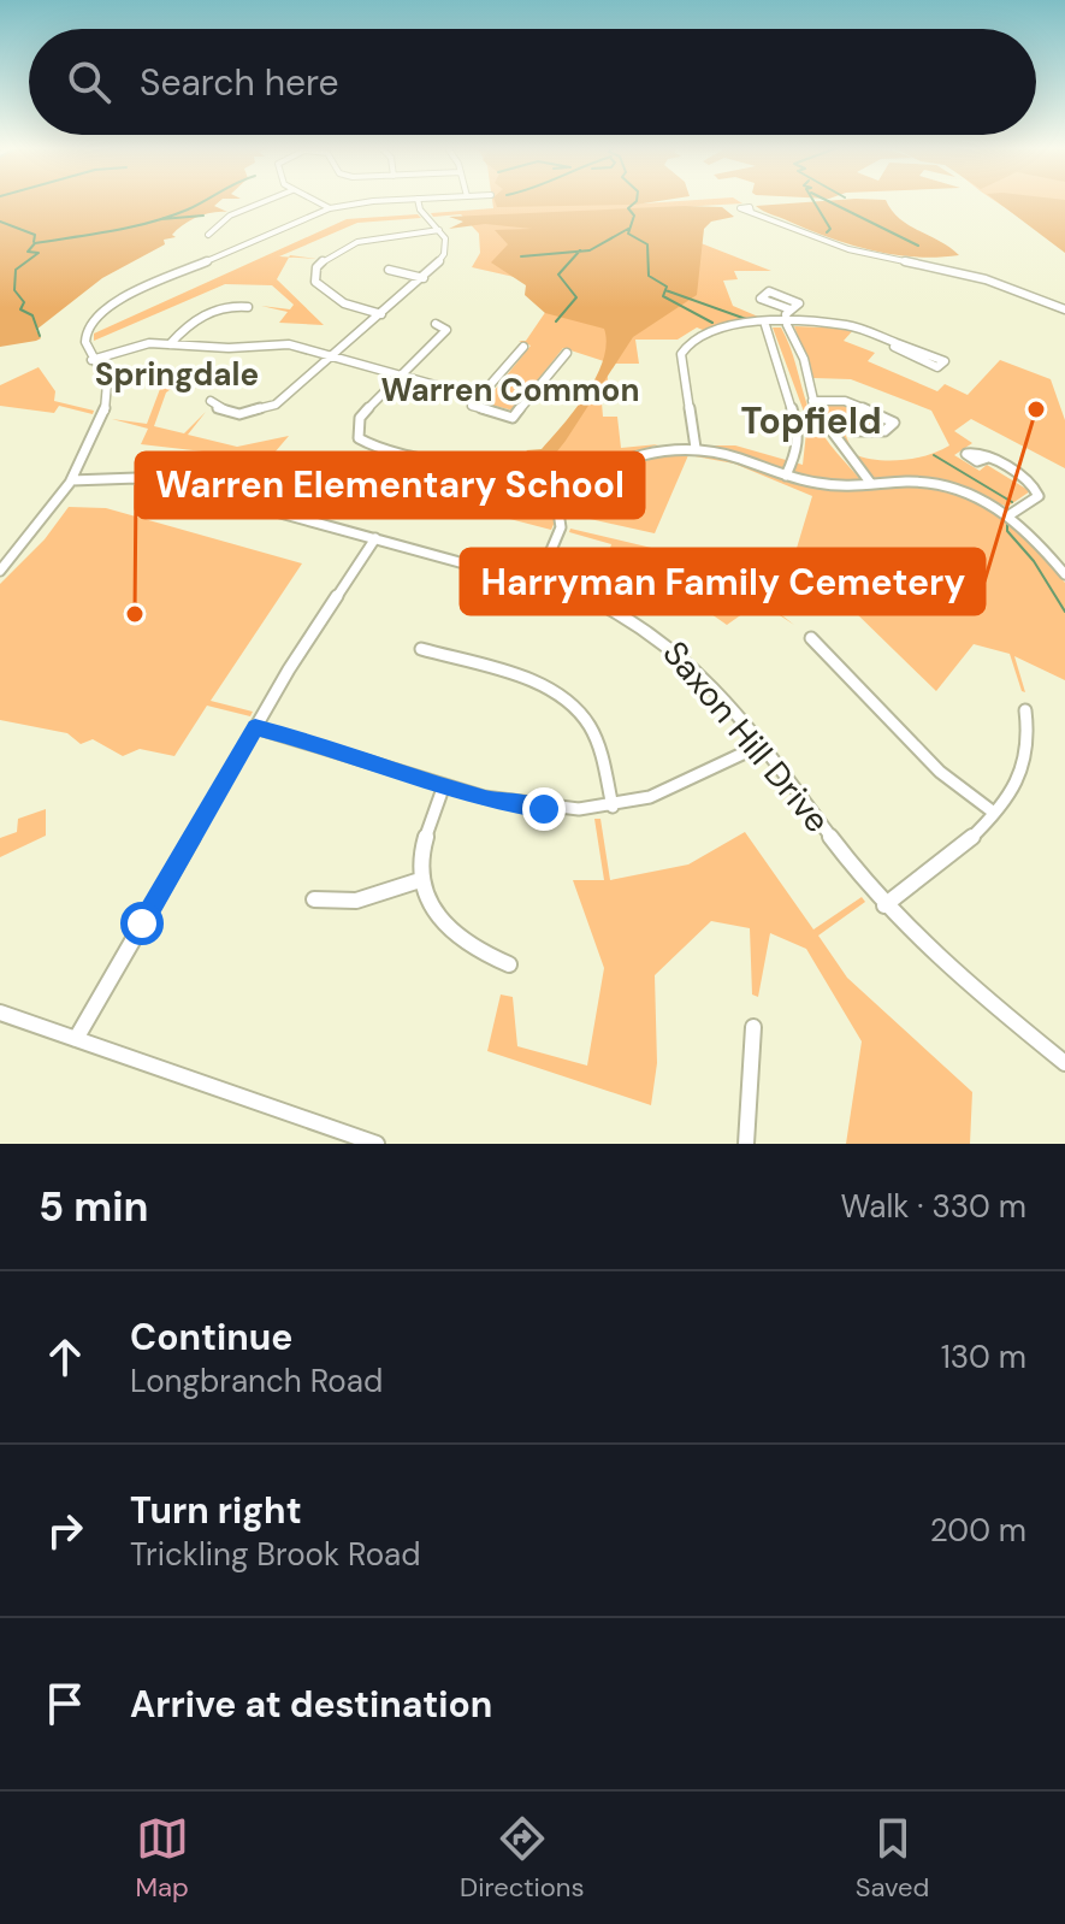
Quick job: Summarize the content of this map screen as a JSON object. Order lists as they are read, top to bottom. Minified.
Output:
{"streets":{"street":["Saxon Hill Drive"]},"districts":["Springdale","Warren Common","Topfield"],"places":["Harryman Family Cemetery","Warren Elementary School"],"page":{"search":"Search here","heading":["5 min","Walk · 330 m"],"list":[["Continue","Longbranch Road","130 m"],["Turn right","Trickling Brook Road","200 m"],"Arrive at destination"],"nav":["Map","Directions","Saved"]}}
